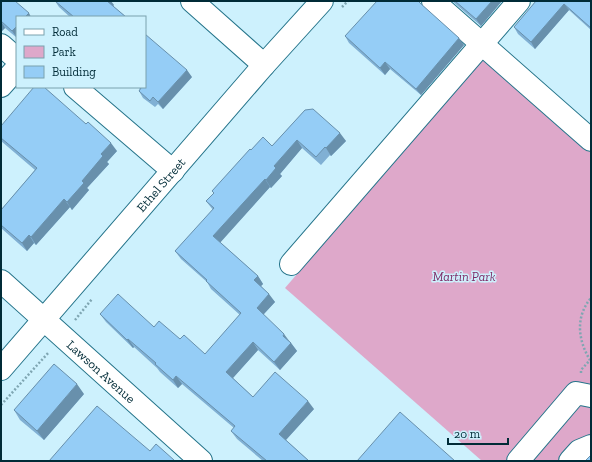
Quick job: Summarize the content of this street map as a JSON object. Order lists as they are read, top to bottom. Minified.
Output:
{"streets":{"street":["Ethel Street","Lawson Avenue"]},"crossings":[["Ethel Street","Lawson Avenue"]],"parks":["Martin Park"],"legend":["Road","Park","Building"],"scale_bar":"20 m"}
